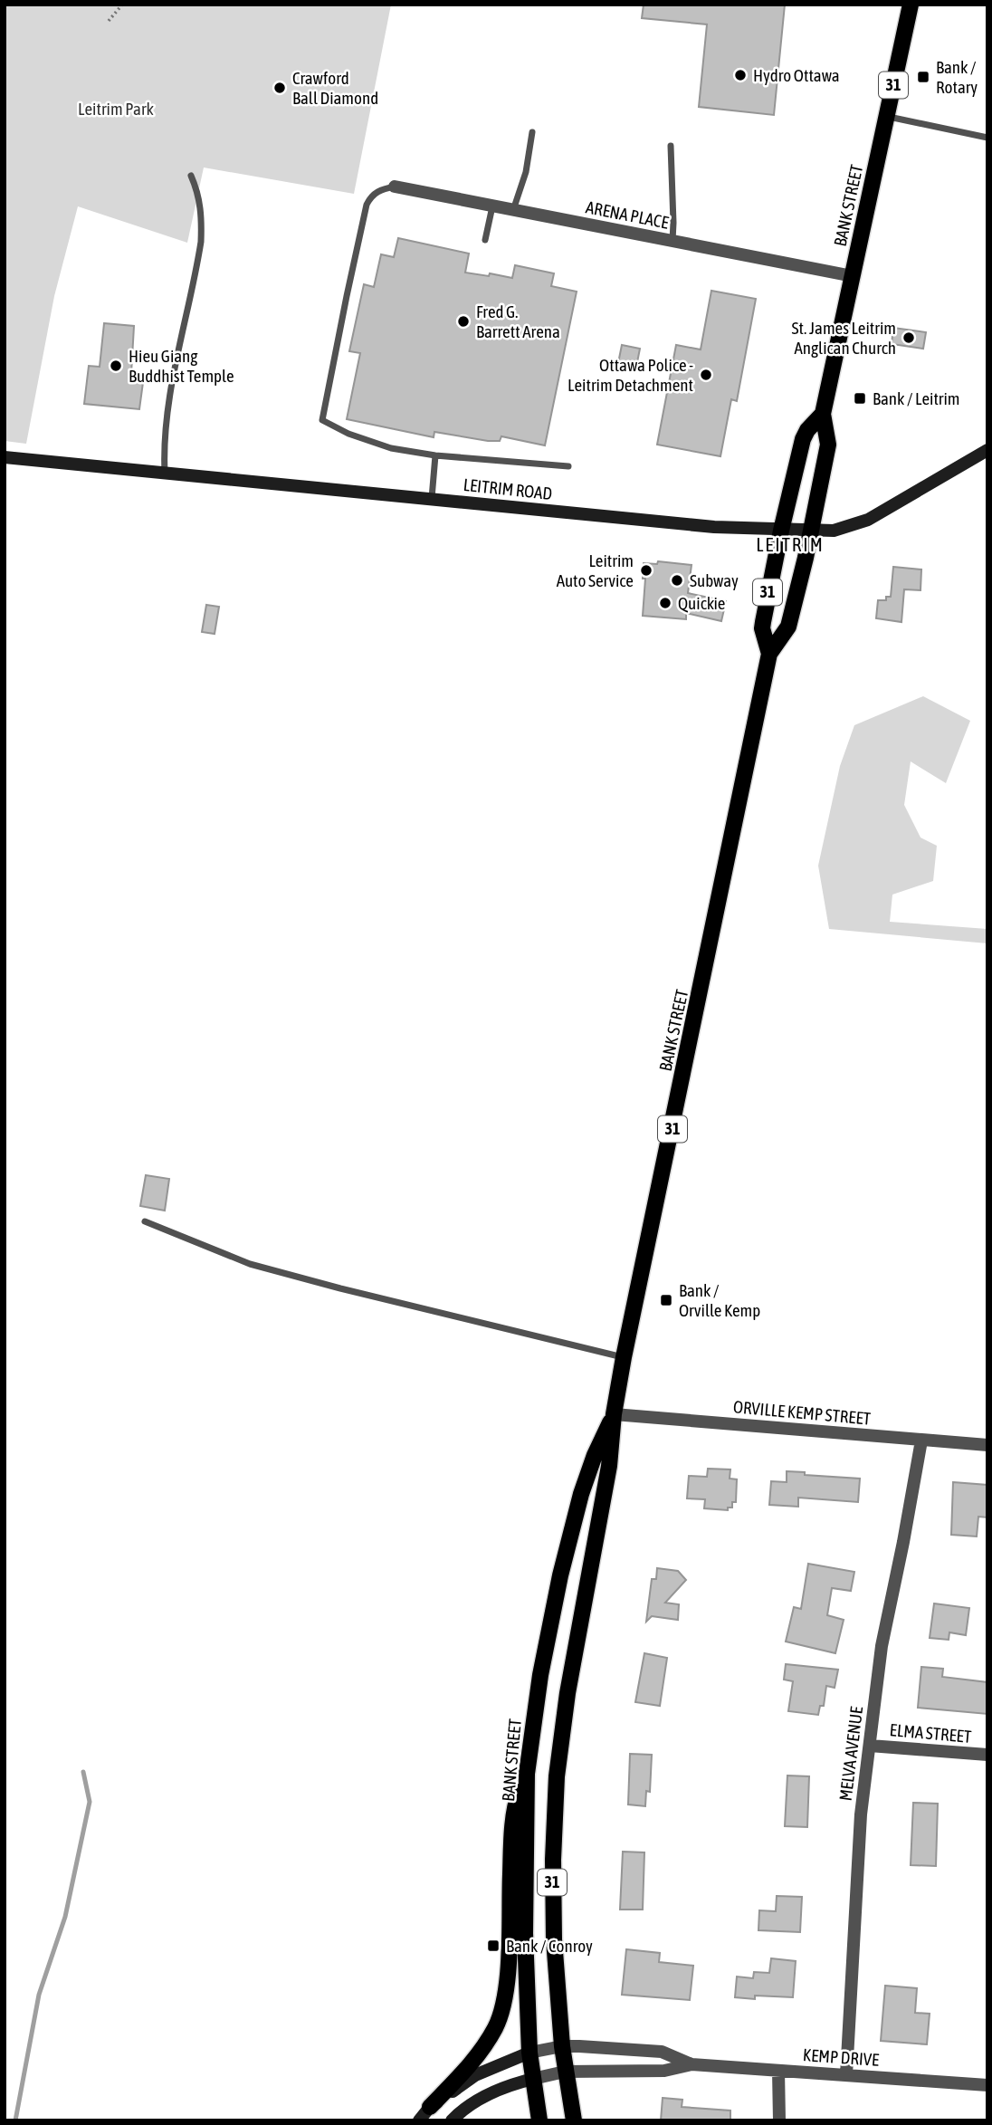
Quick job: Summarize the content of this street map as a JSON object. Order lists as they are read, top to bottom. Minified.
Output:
{"streets":{"main road":["31","BANK STREET","LEITRIM ROAD"],"street":["ARENA PLACE","ORVILLE KEMP STREET","ELMA STREET","MELVA AVENUE","KEMP DRIVE"]},"crossings":[["BANK STREET","ARENA PLACE"],["BANK STREET","LEITRIM ROAD"],["BANK STREET","ORVILLE KEMP STREET"],["BANK STREET","KEMP DRIVE"],["ORVILLE KEMP STREET","MELVA AVENUE"],["ELMA STREET","MELVA AVENUE"],["MELVA AVENUE","KEMP DRIVE"]],"districts":["LEITRIM"],"parks":["Leitrim Park"],"places":{"other":["Hydro Ottawa","Crawford Ball Diamond","Fred G. Barrett Arena","St. James Leitrim Anglican Church","Hieu Giang Buddhist Temple","Ottawa Police - Leitrim Detachment","Leitrim Auto Service","Subway","Quickie"],"transit":["Bank / Rotary","Bank / Leitrim","Bank / Orville Kemp","Bank / Conroy"]}}
